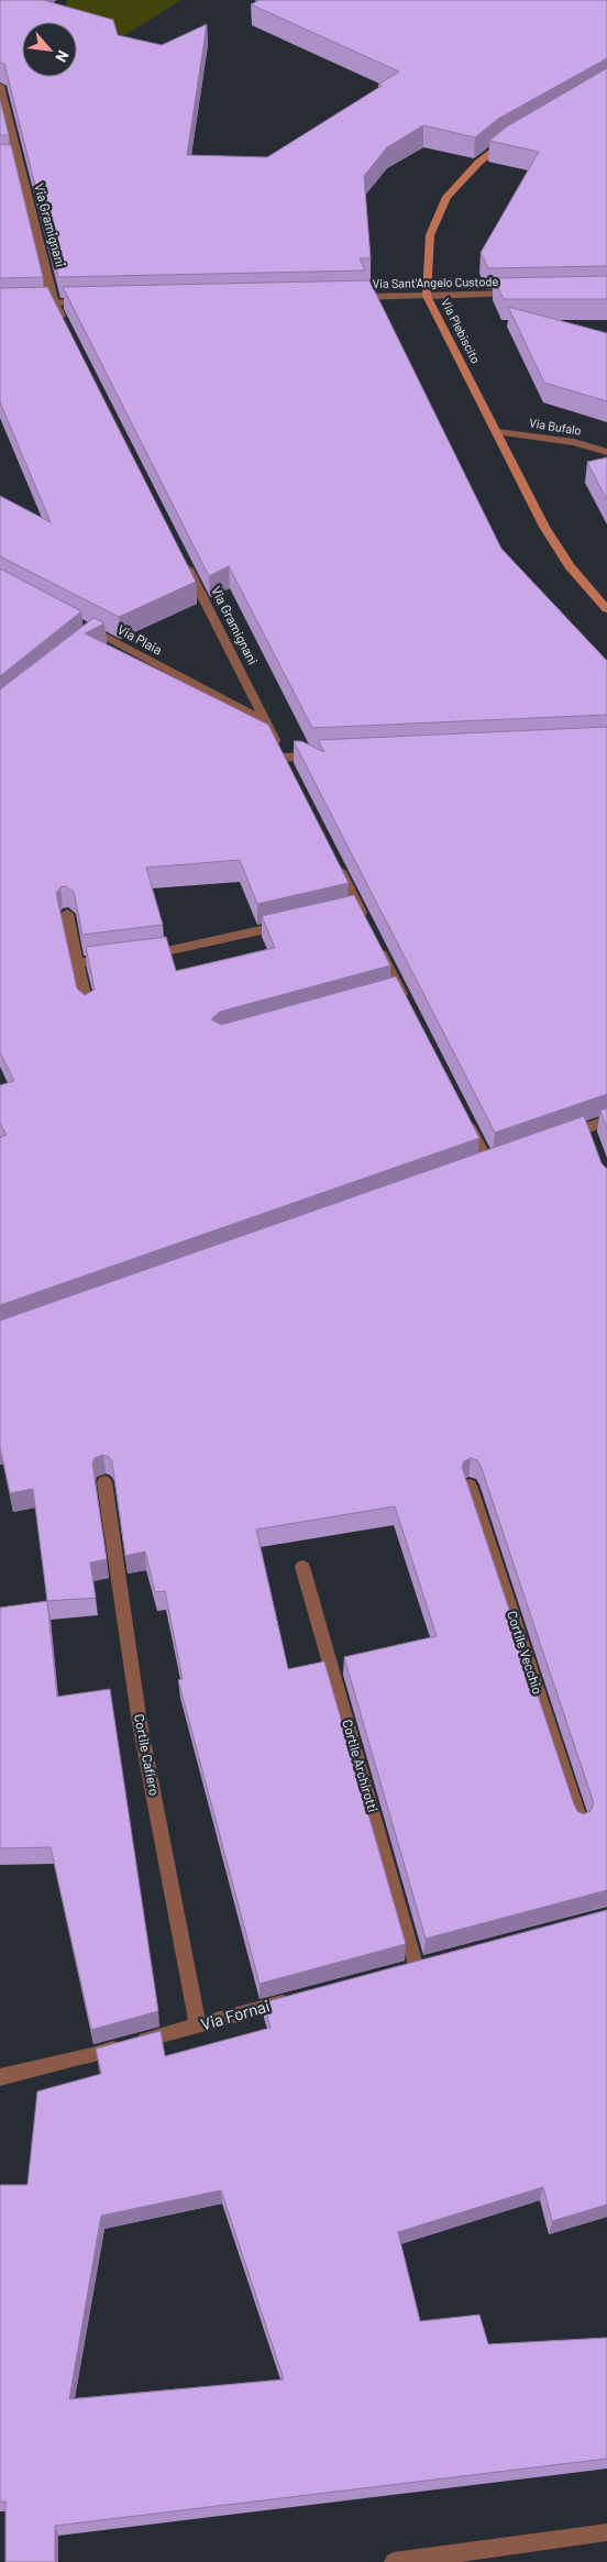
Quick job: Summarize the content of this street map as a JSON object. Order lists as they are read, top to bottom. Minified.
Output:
{"streets":{"main road":["Via Plebiscito"],"street":["Via Gramignani","Via Sant'Angelo Custode","Via Bufalo","Via Plaia","Cortile Vecchio","Cortile Cafiero","Cortile Archirotti","Via Fornai"]},"crossings":[["Via Gramignani","Via Plaia"],["Via Sant'Angelo Custode","Via Plebiscito"],["Via Plebiscito","Via Bufalo"],["Cortile Cafiero","Via Fornai"]],"north":"bottom right"}
